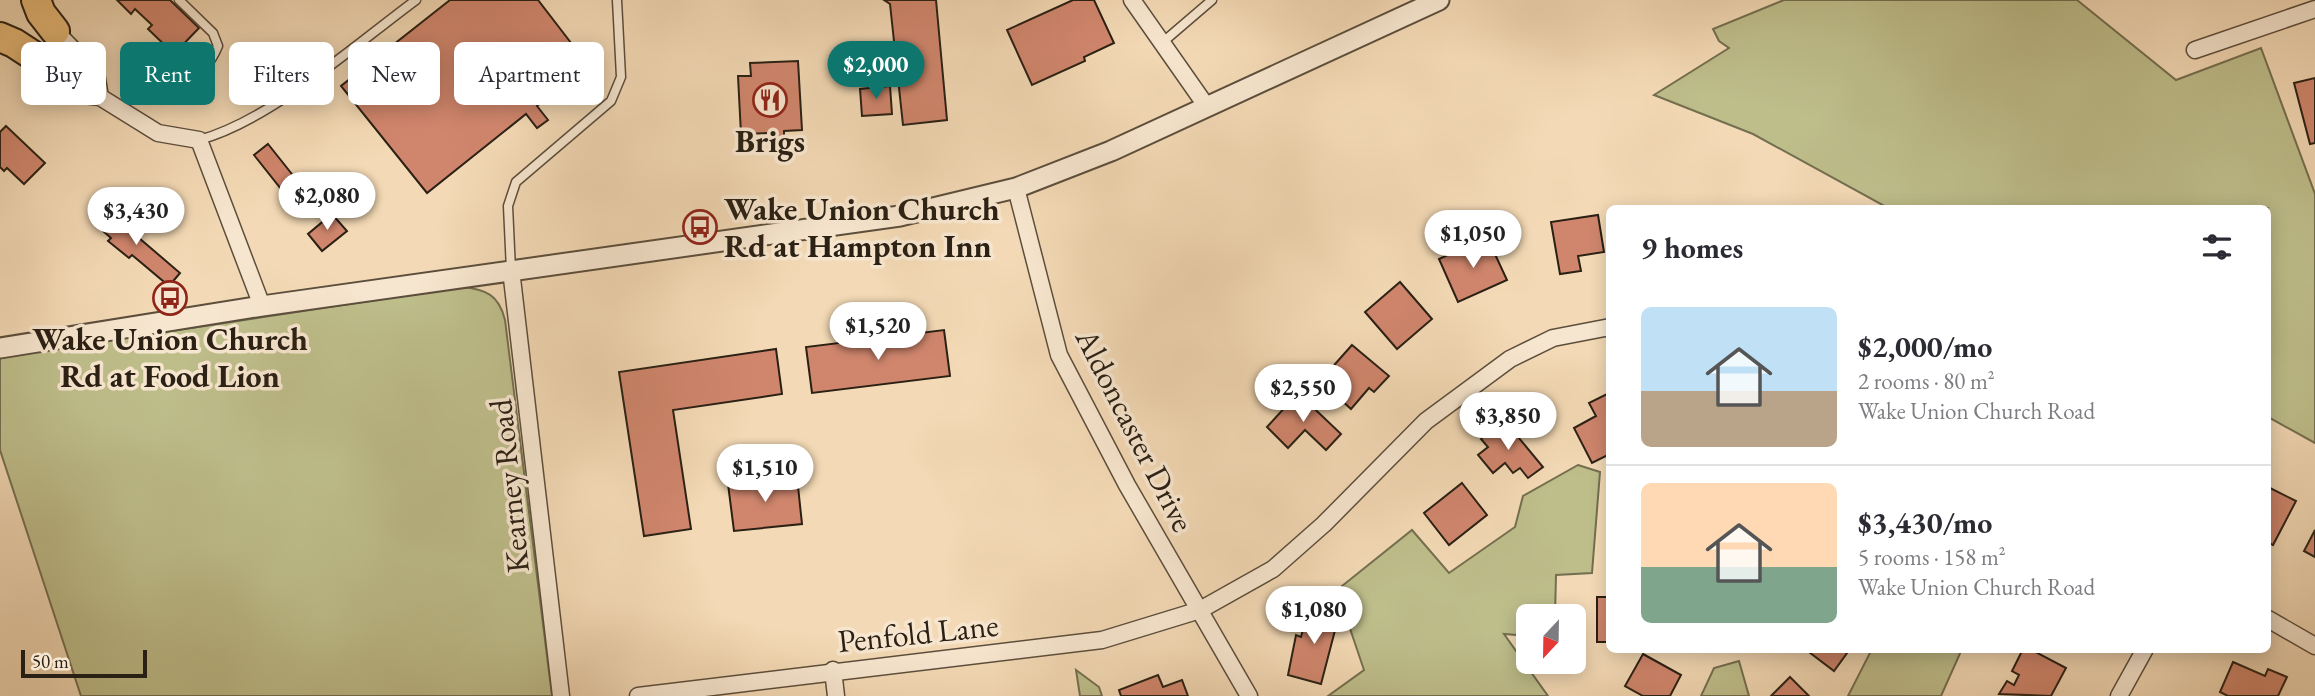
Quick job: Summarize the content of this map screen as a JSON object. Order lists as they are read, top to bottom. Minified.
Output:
{"streets":{"street":["Aldoncaster Drive","Kearney Road","Penfold Lane"]},"crossings":[["Aldoncaster Drive","Penfold Lane"]],"places":{"restaurant":["Brigs"],"bus stop":["Wake Union Church Rd at Hampton Inn","Wake Union Church Rd at Food Lion"]},"scale_bar":"50 m","north":"bottom","page":{"price":["$2,000","$2,080","$3,430","$1,050","$1,520","$2,550","$3,850","$1,510","$1,080"],"chip":["Buy","Rent","Filters","New","Apartment"],"heading":"9 homes","list":[{"name":"$2,000/mo","note":"2 rooms · 80 m² · Wake Union Church Road"},{"name":"$3,430/mo","note":"5 rooms · 158 m² · Wake Union Church Road"}],"scale":"50 m"}}
